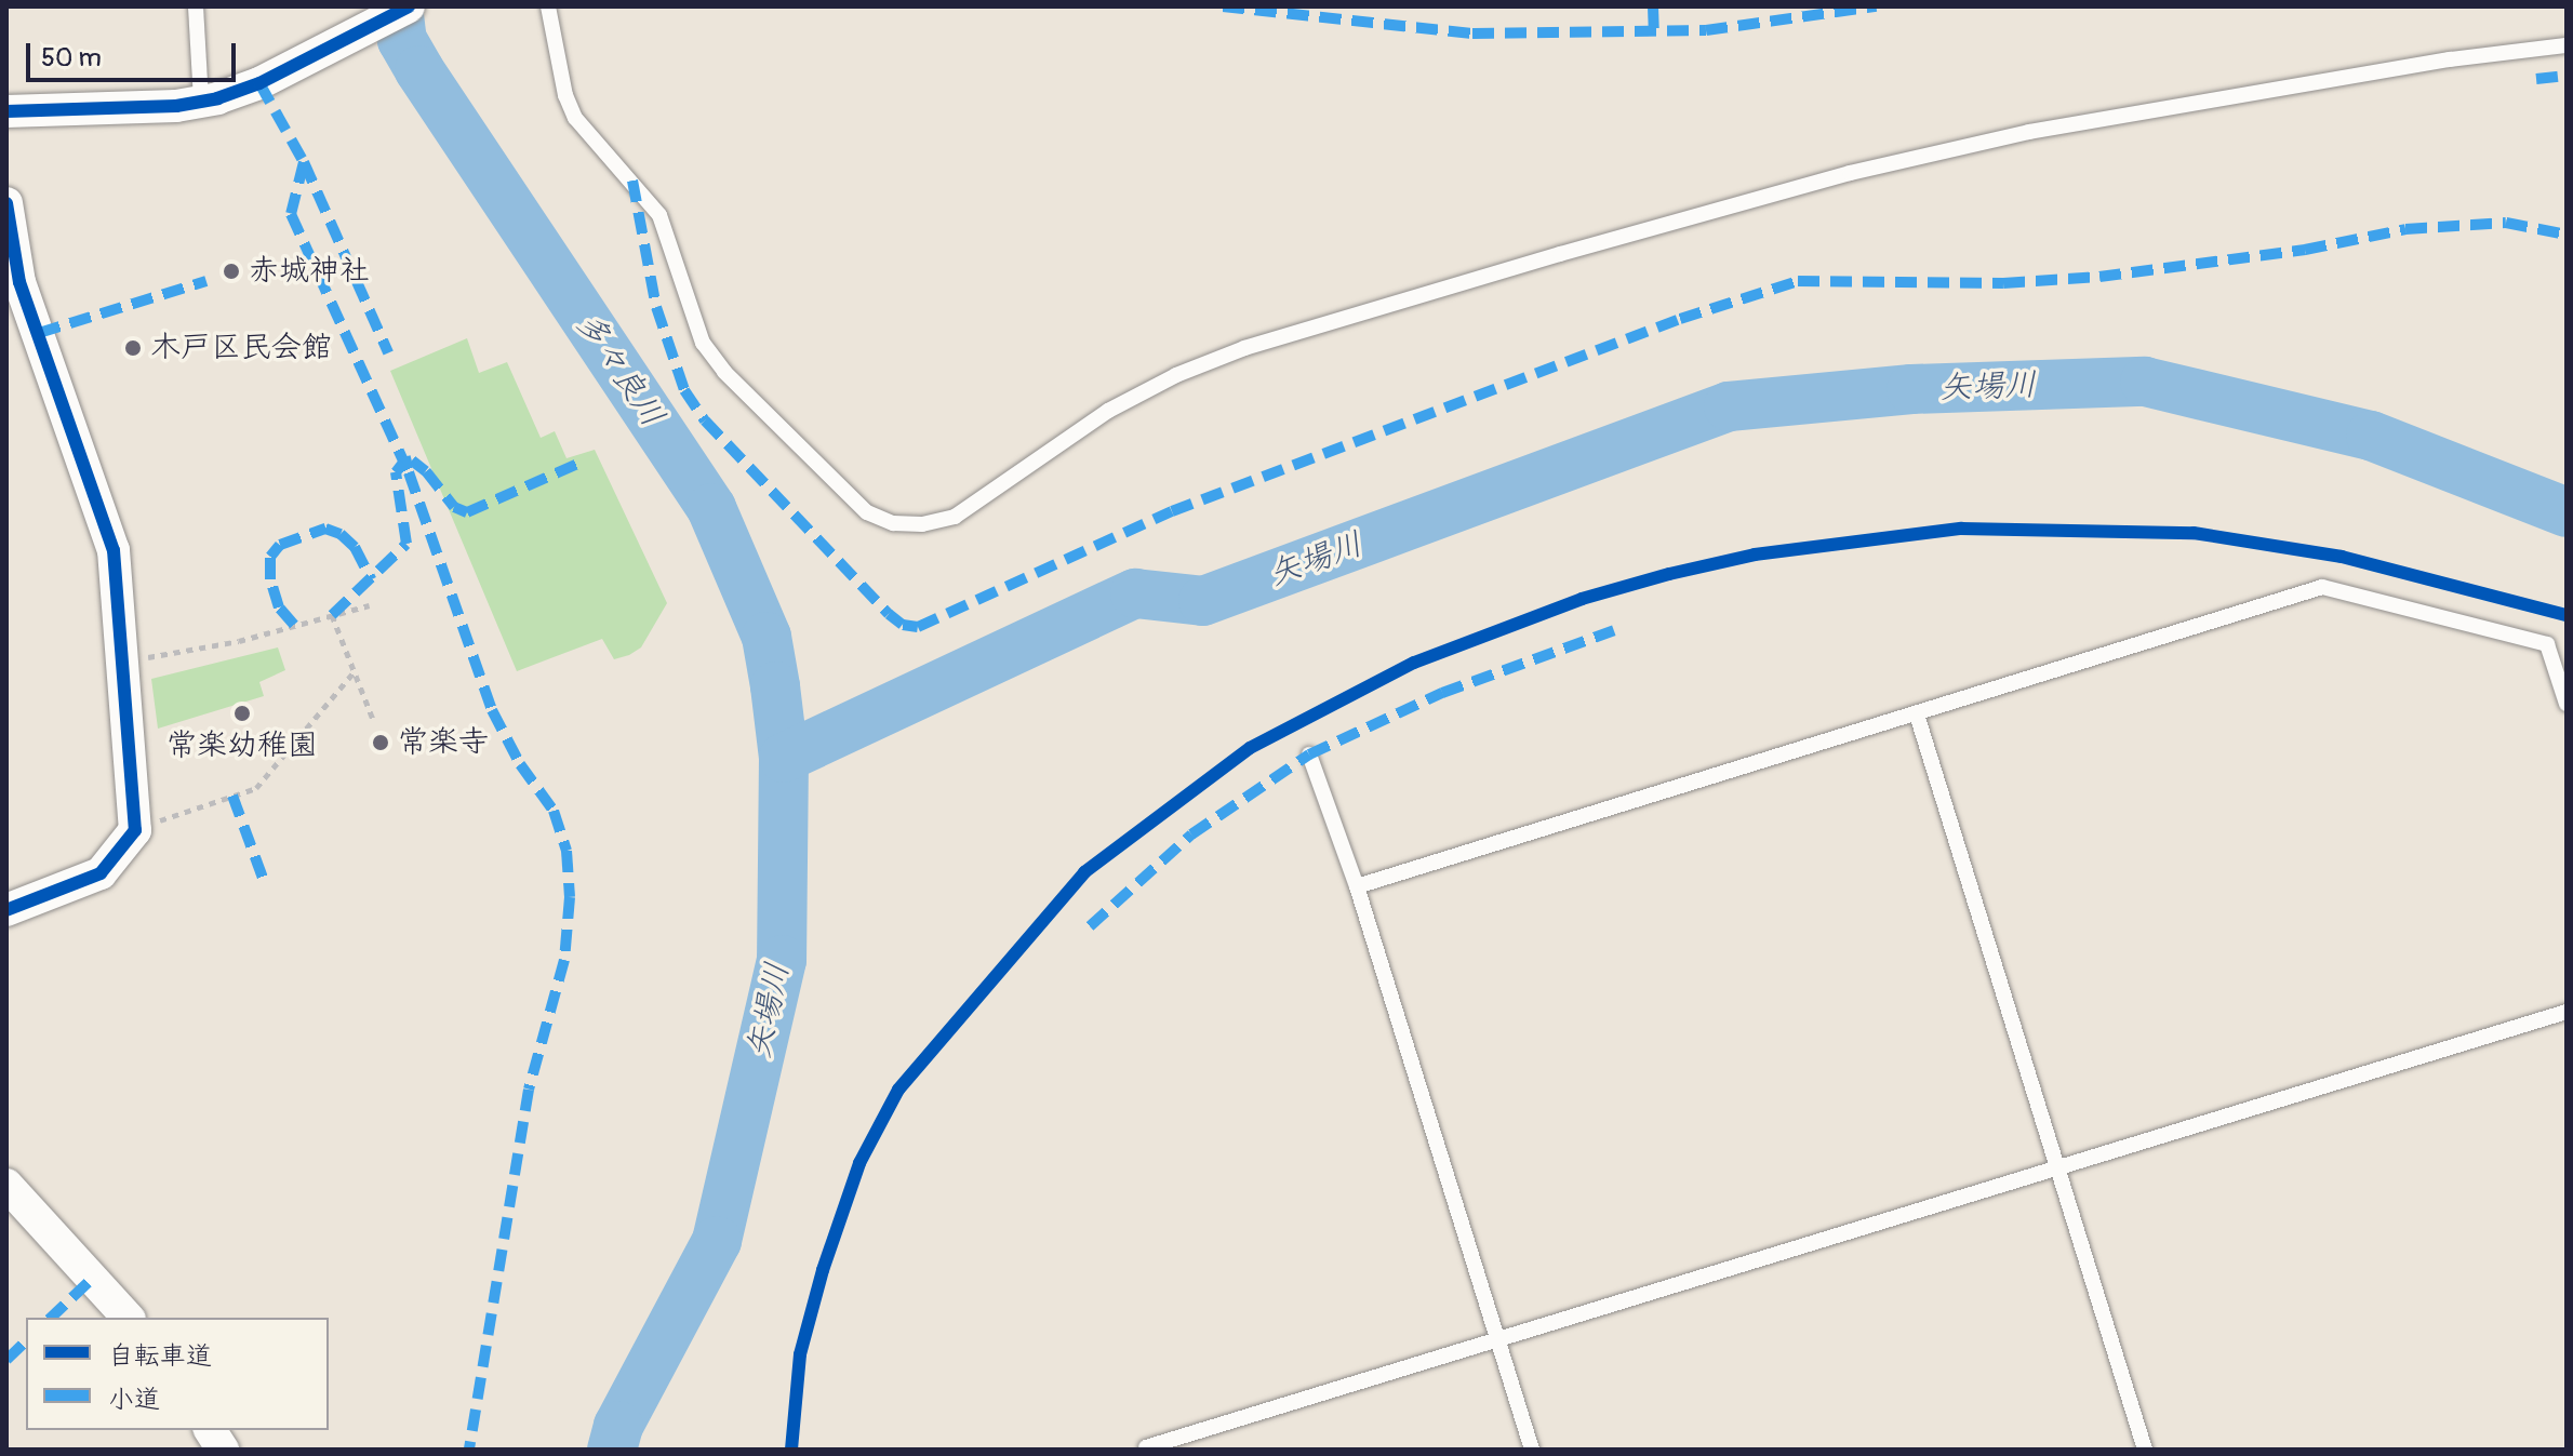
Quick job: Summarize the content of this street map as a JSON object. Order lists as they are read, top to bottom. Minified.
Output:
{"water":["多々良川","矢場川"],"places":["赤城神社","木戸区民会館","常楽幼稚園","常楽寺"],"legend":["自転車道","小道"],"scale_bar":"50 m"}
